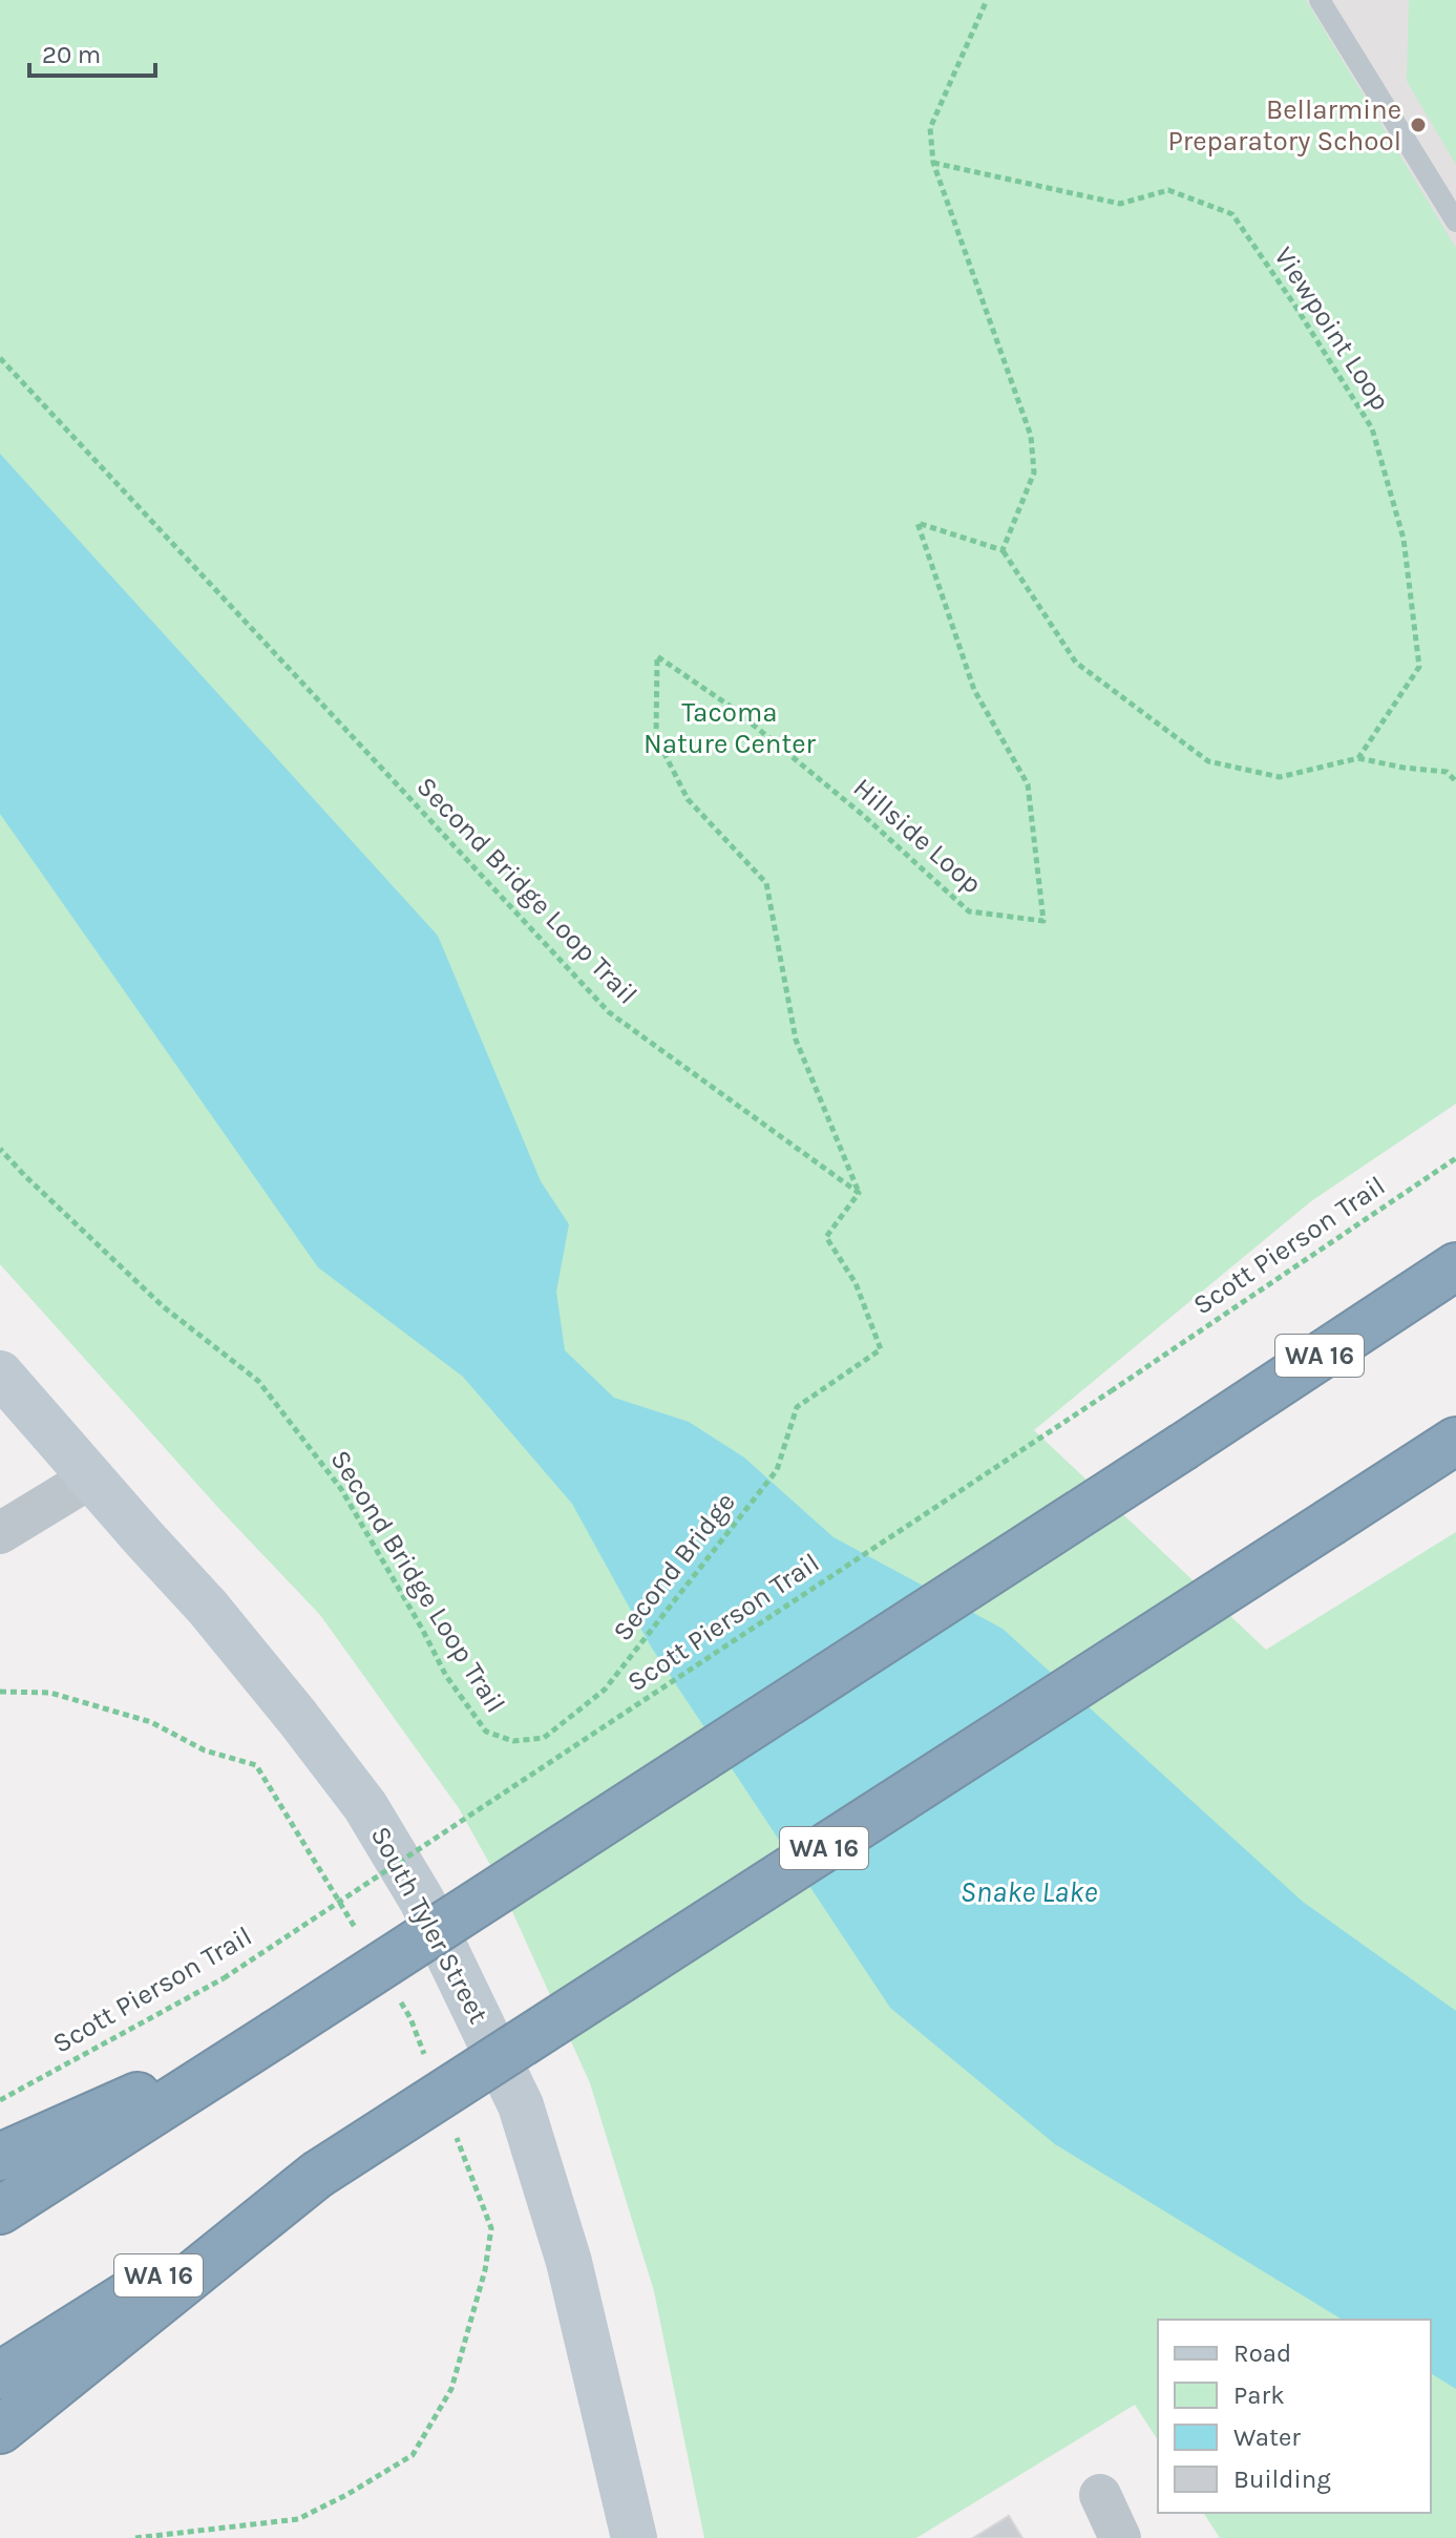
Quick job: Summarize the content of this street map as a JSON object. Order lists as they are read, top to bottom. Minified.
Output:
{"streets":{"highway":["WA 16"],"main road":["South Tyler Street"],"path":["Viewpoint Loop","Hillside Loop","Second Bridge Loop Trail","Scott Pierson Trail","Second Bridge"]},"crossings":[["Hillside Loop","Second Bridge Loop Trail"],["Hillside Loop","Second Bridge"],["Second Bridge Loop Trail","Second Bridge"]],"water":["Snake Lake"],"parks":["Tacoma Nature Center"],"places":["Bellarmine Preparatory School"],"legend":["Road","Park","Water","Building"],"scale_bar":"20 m"}
